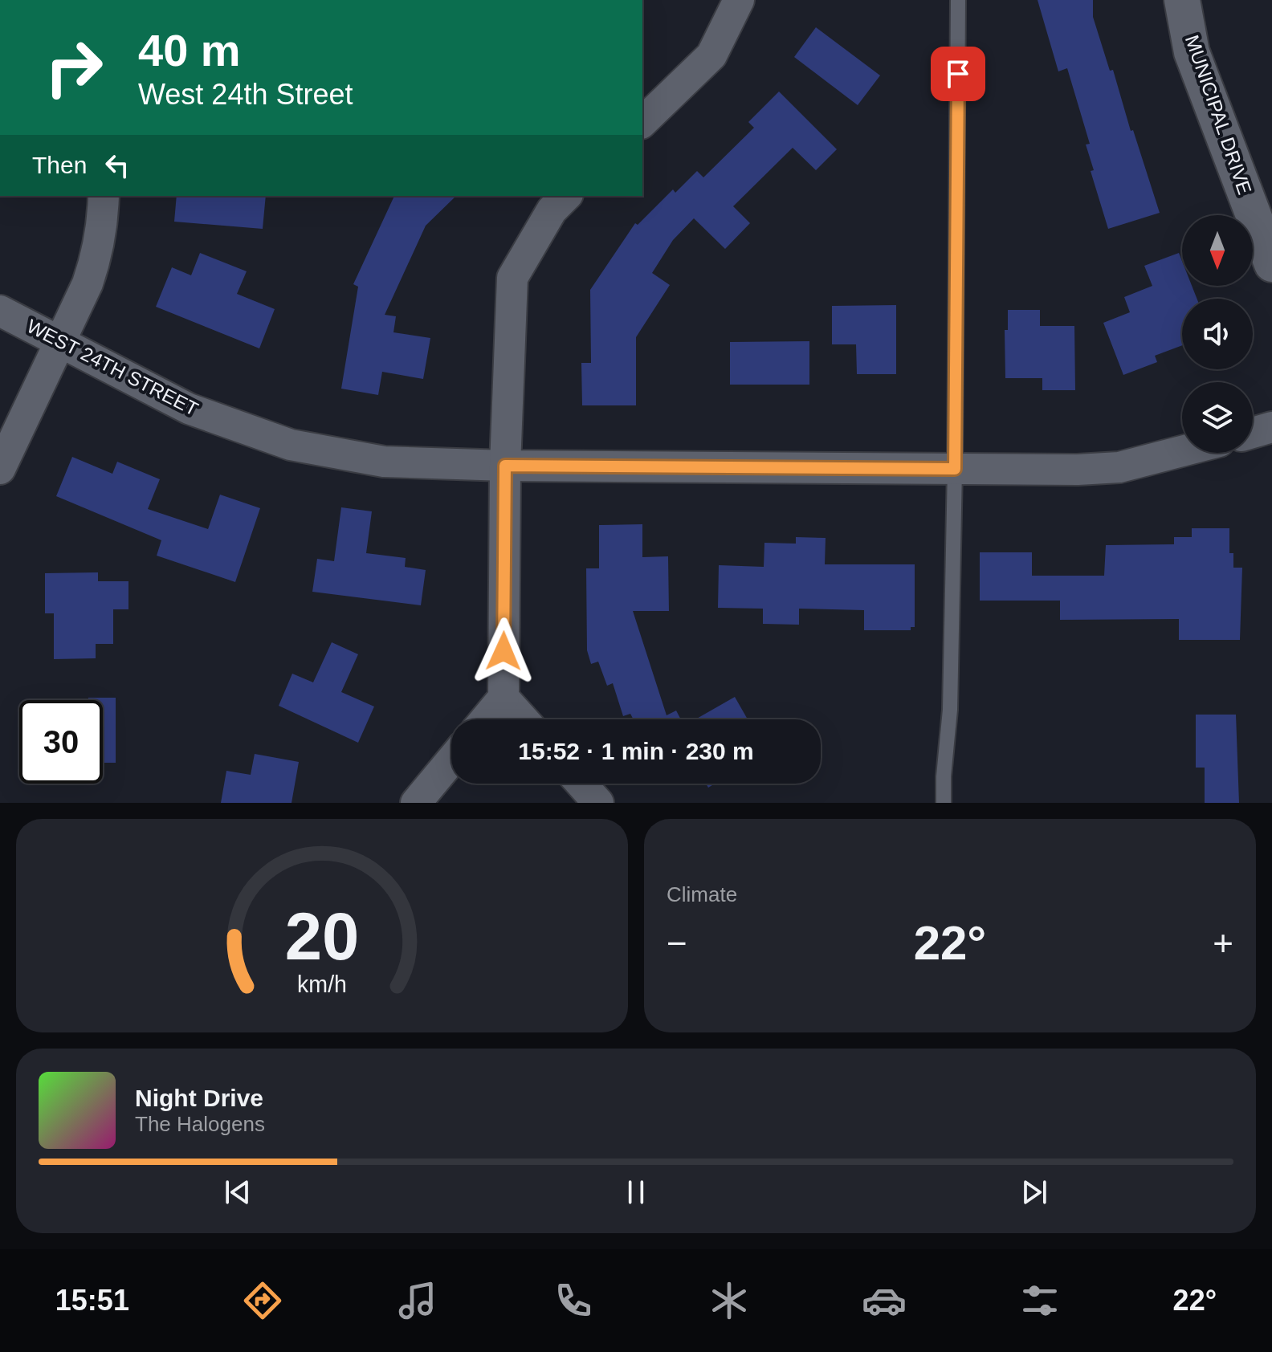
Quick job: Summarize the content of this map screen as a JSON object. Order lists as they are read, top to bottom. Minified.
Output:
{"streets":{"street":["MUNICIPAL DRIVE","WEST 24TH STREET"]},"north":"bottom","page":{"turn":["40 m","West 24th Street"],"then":"Then","limit":"30","trip":"15:52 · 1 min · 230 m","tile":"Climate","heat":["−","22°","+"],"song":["Night Drive","The Halogens"],"tabs":["15:51","22°"],"gauge":["20","km/h"]}}
